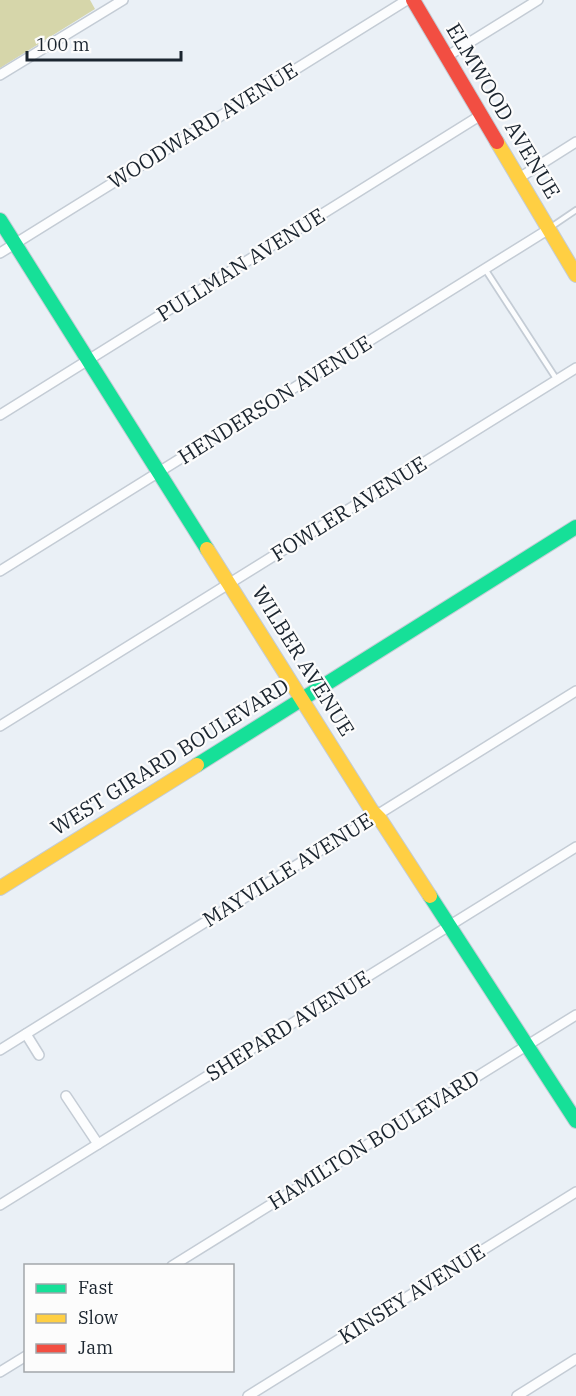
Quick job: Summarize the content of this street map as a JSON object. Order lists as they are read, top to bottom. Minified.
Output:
{"streets":{"street":["ELMWOOD AVENUE","WOODWARD AVENUE","PULLMAN AVENUE","HENDERSON AVENUE","FOWLER AVENUE","WILBER AVENUE","WEST GIRARD BOULEVARD","MAYVILLE AVENUE","SHEPARD AVENUE","HAMILTON BOULEVARD","KINSEY AVENUE"]},"crossings":[["ELMWOOD AVENUE","PULLMAN AVENUE"],["ELMWOOD AVENUE","HENDERSON AVENUE"],["WOODWARD AVENUE","WILBER AVENUE"],["PULLMAN AVENUE","WILBER AVENUE"],["HENDERSON AVENUE","WILBER AVENUE"],["FOWLER AVENUE","WILBER AVENUE"],["WILBER AVENUE","WEST GIRARD BOULEVARD"],["WILBER AVENUE","MAYVILLE AVENUE"],["WILBER AVENUE","SHEPARD AVENUE"],["WILBER AVENUE","HAMILTON BOULEVARD"]],"legend":["Fast","Slow","Jam"],"scale_bar":"100 m"}
